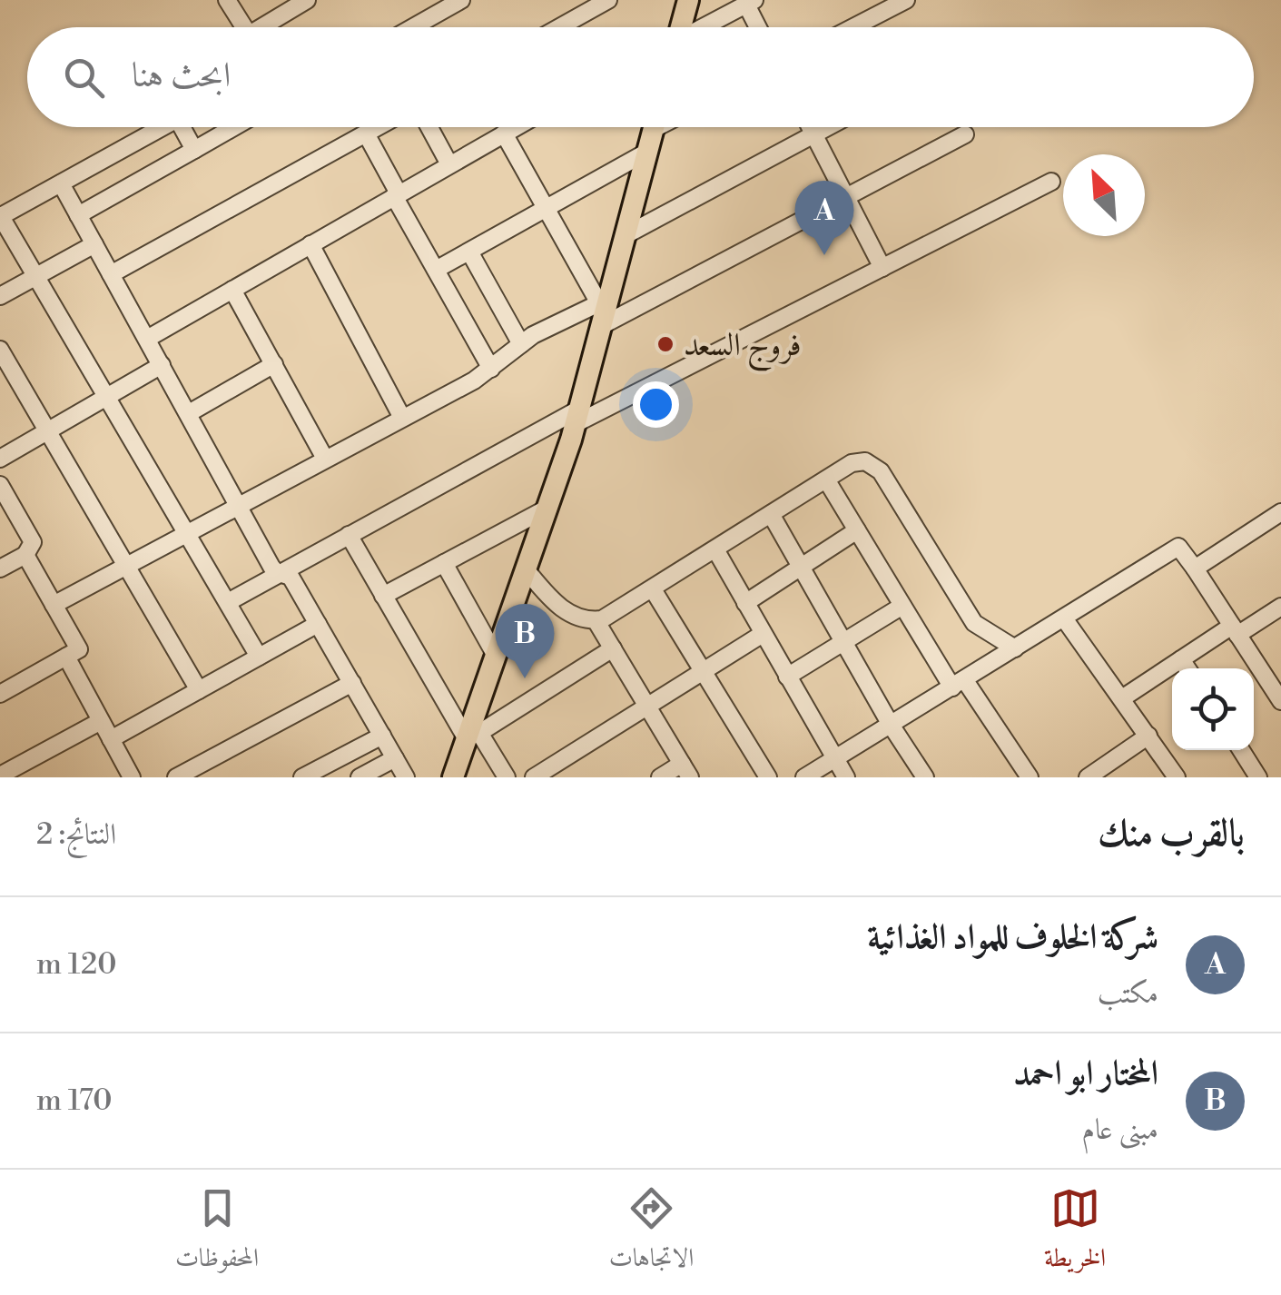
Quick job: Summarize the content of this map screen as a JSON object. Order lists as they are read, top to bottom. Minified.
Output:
{"places":["فروج السعد"],"north":"top left","page":{"search":"ابحث هنا","pins":["A","B"],"heading":["بالقرب منك","النتائج: 2"],"list":[{"mark":"A","name":"شركة الخلوف للمواد الغذائية","note":"مكتب","value":"120 m"},{"mark":"B","name":"المختار ابو احمد","note":"مبنى عام","value":"170 m"}],"nav":["الخريطة","الاتجاهات","المحفوظات"]}}
